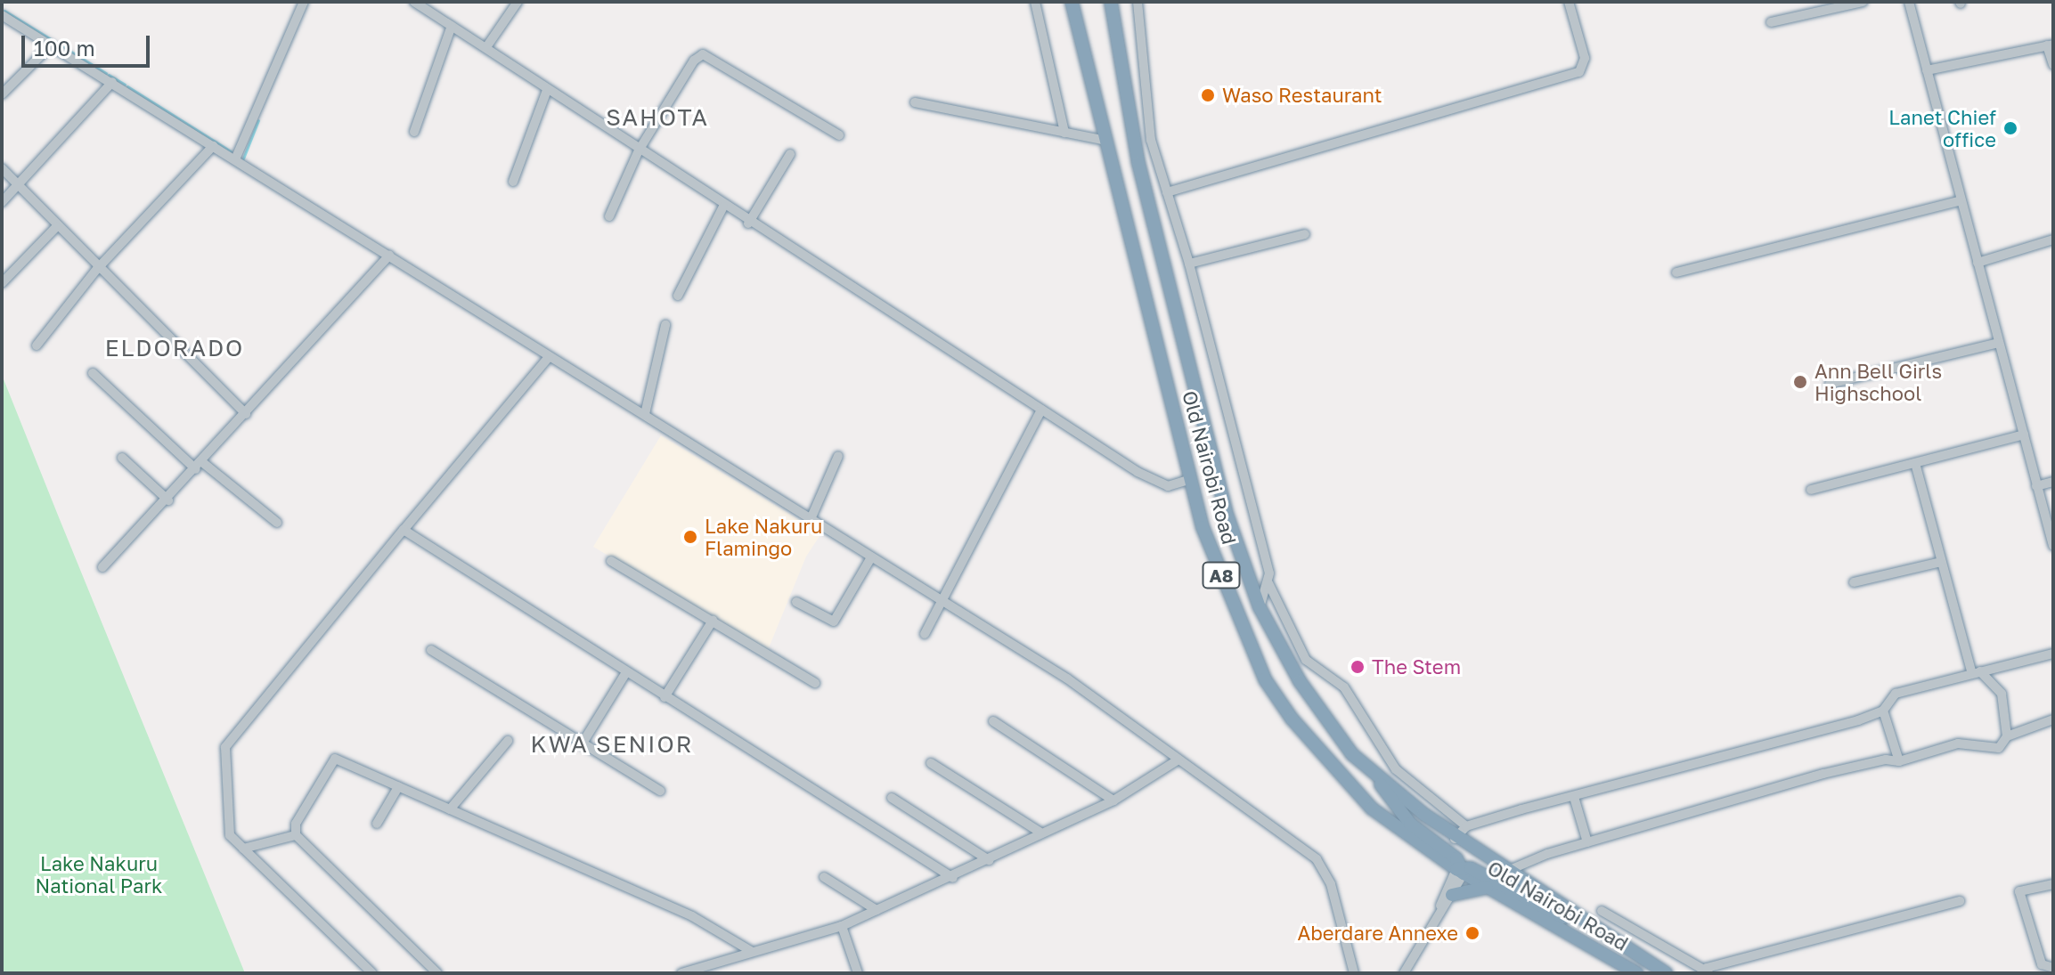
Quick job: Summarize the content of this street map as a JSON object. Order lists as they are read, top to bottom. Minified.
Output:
{"streets":{"highway":["Old Nairobi Road","A8"]},"districts":["SAHOTA","ELDORADO","KWA SENIOR"],"parks":["Lake Nakuru National Park"],"places":["Waso Restaurant","Lanet Chief office","Ann Bell Girls Highschool","Lake Nakuru Flamingo","The Stem","Aberdare Annexe"],"scale_bar":"100 m"}
